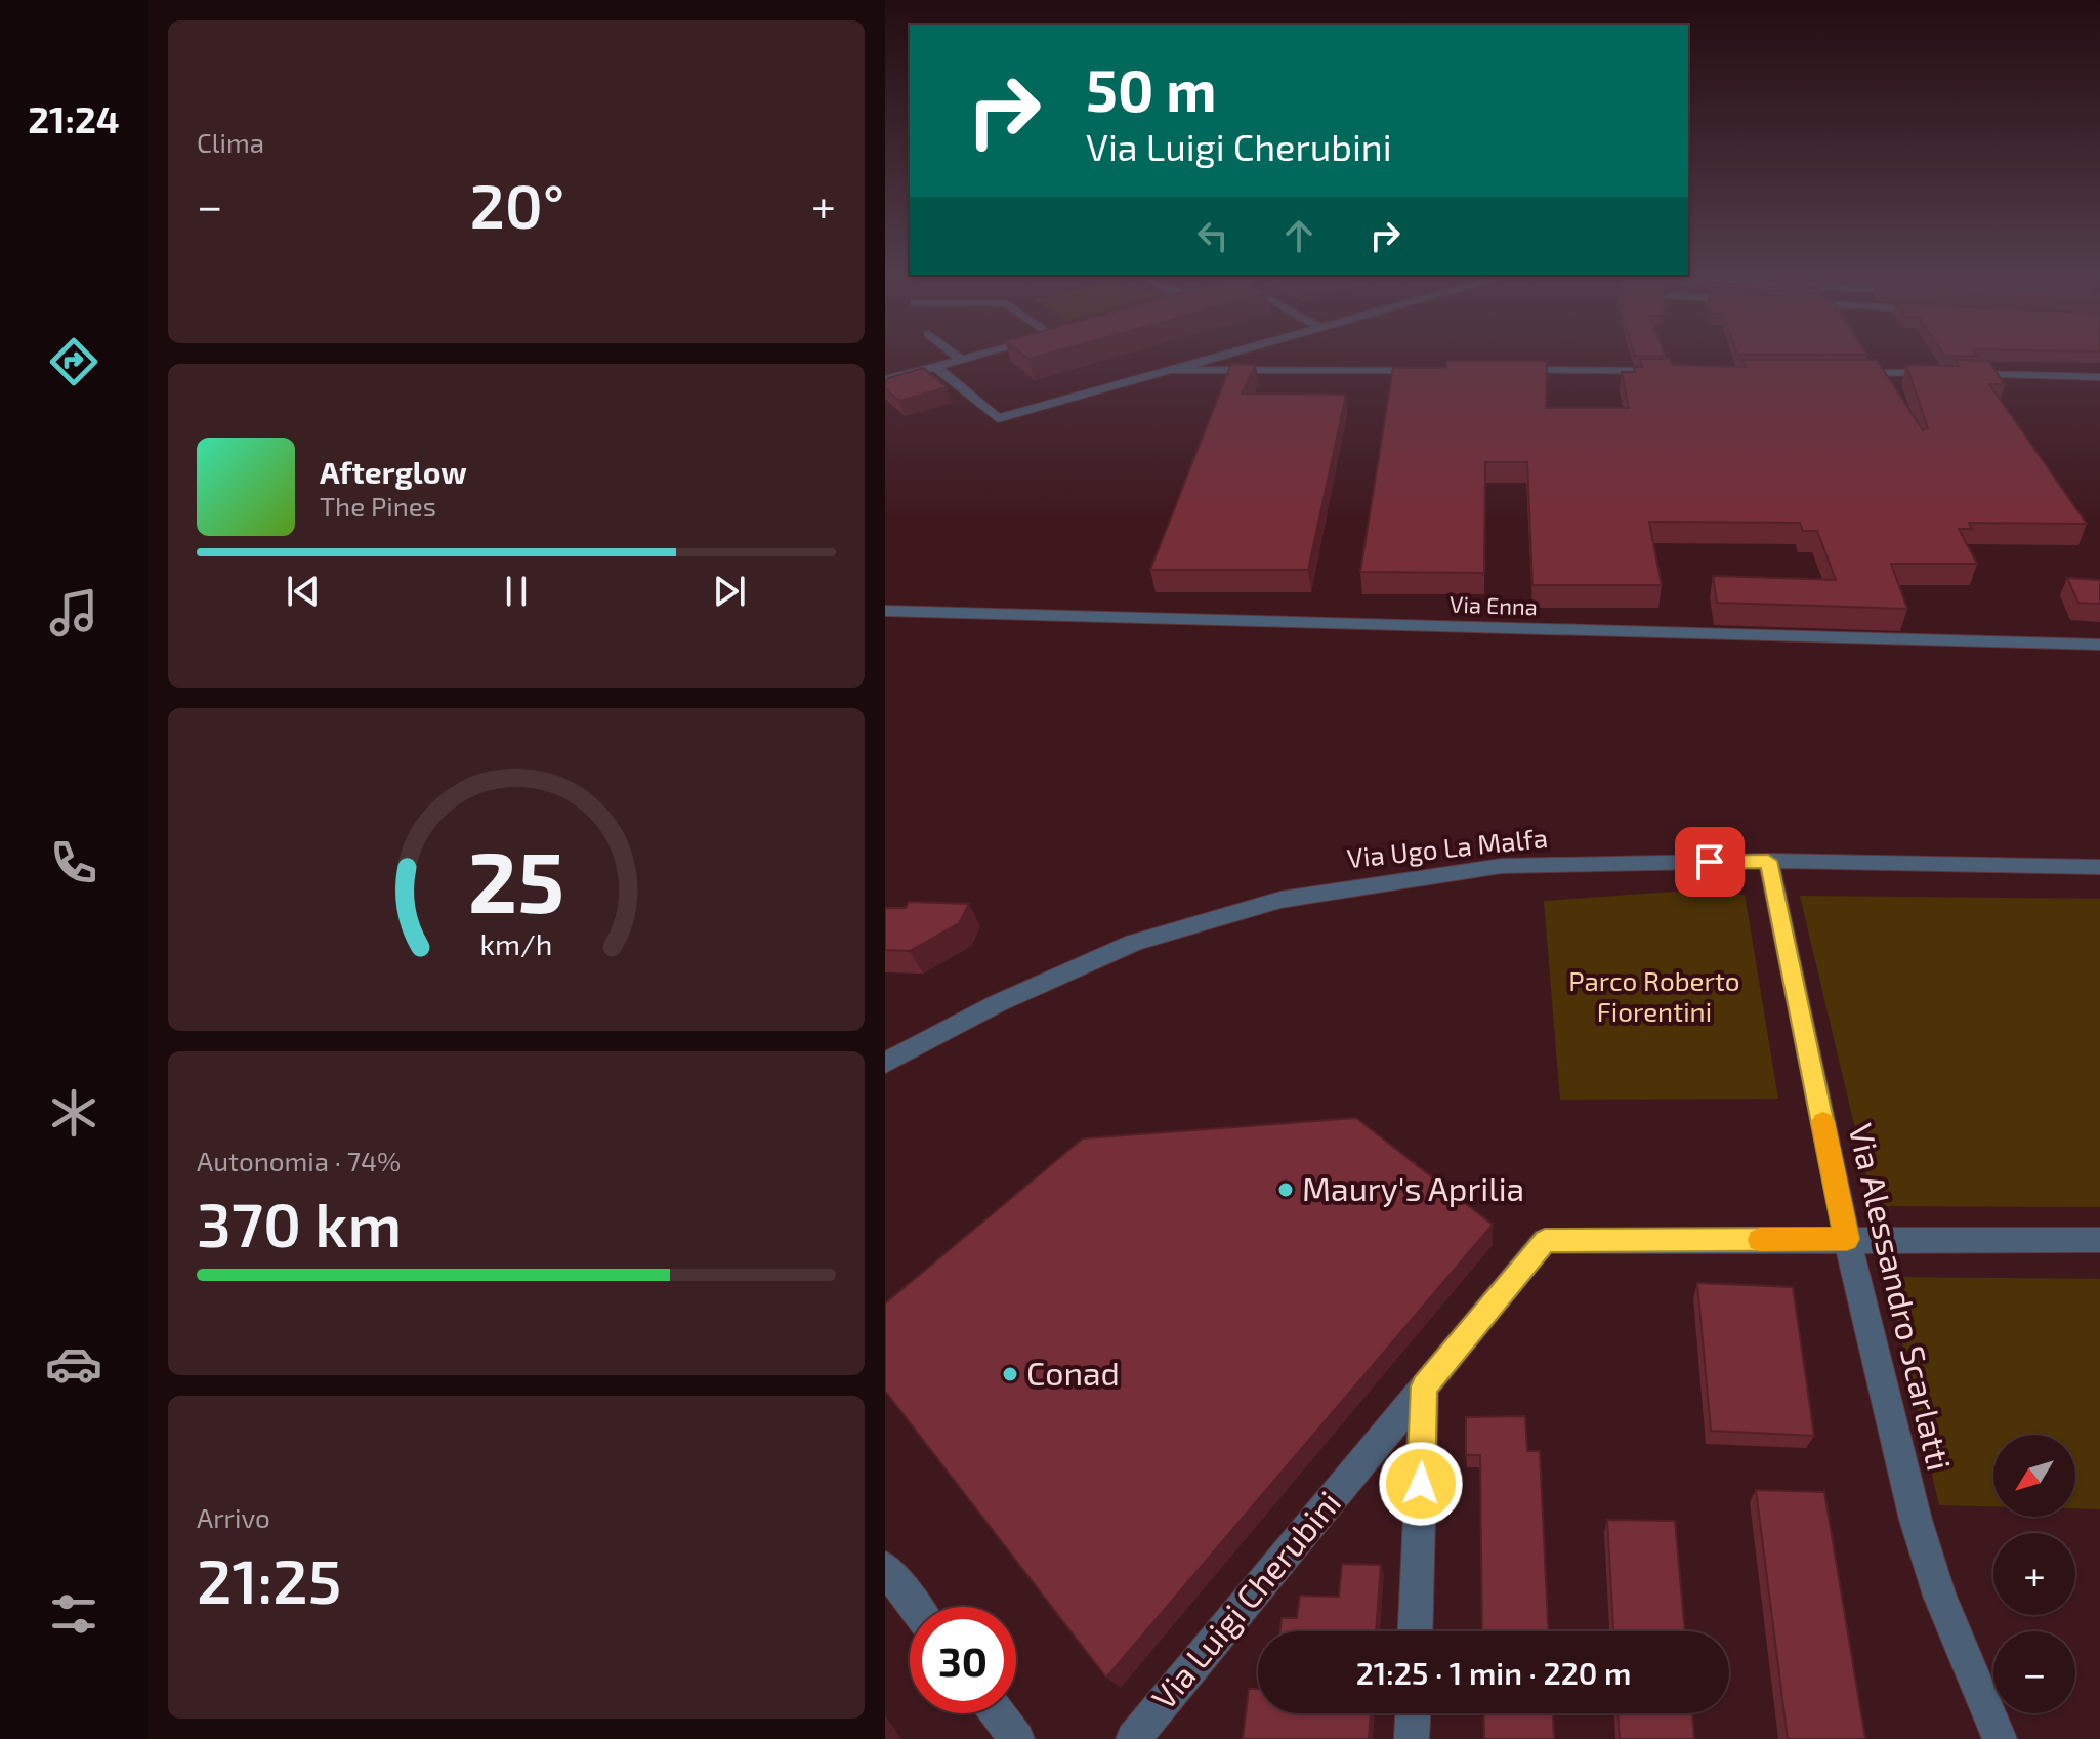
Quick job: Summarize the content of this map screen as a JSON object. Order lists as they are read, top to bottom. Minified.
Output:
{"streets":{"street":["Via Enna","Via Ugo La Malfa","Via Alessandro Scarlatti","Via Luigi Cherubini"]},"crossings":[["Via Ugo La Malfa","Via Alessandro Scarlatti"],["Via Alessandro Scarlatti","Via Luigi Cherubini"]],"parks":["Parco Roberto Fiorentini"],"places":["Maury's Aprilia","Conad"],"north":"bottom left","page":{"tabs":"21:24","tile":["Clima",["Autonomia · 74%","370 km"],["Arrivo","21:25"]],"turn":["50 m","Via Luigi Cherubini"],"heat":["−","20°","+"],"song":["Afterglow","The Pines"],"map_buttons":["+","−"],"limit":"30","trip":"21:25 · 1 min · 220 m","gauge":["25","km/h"]}}
